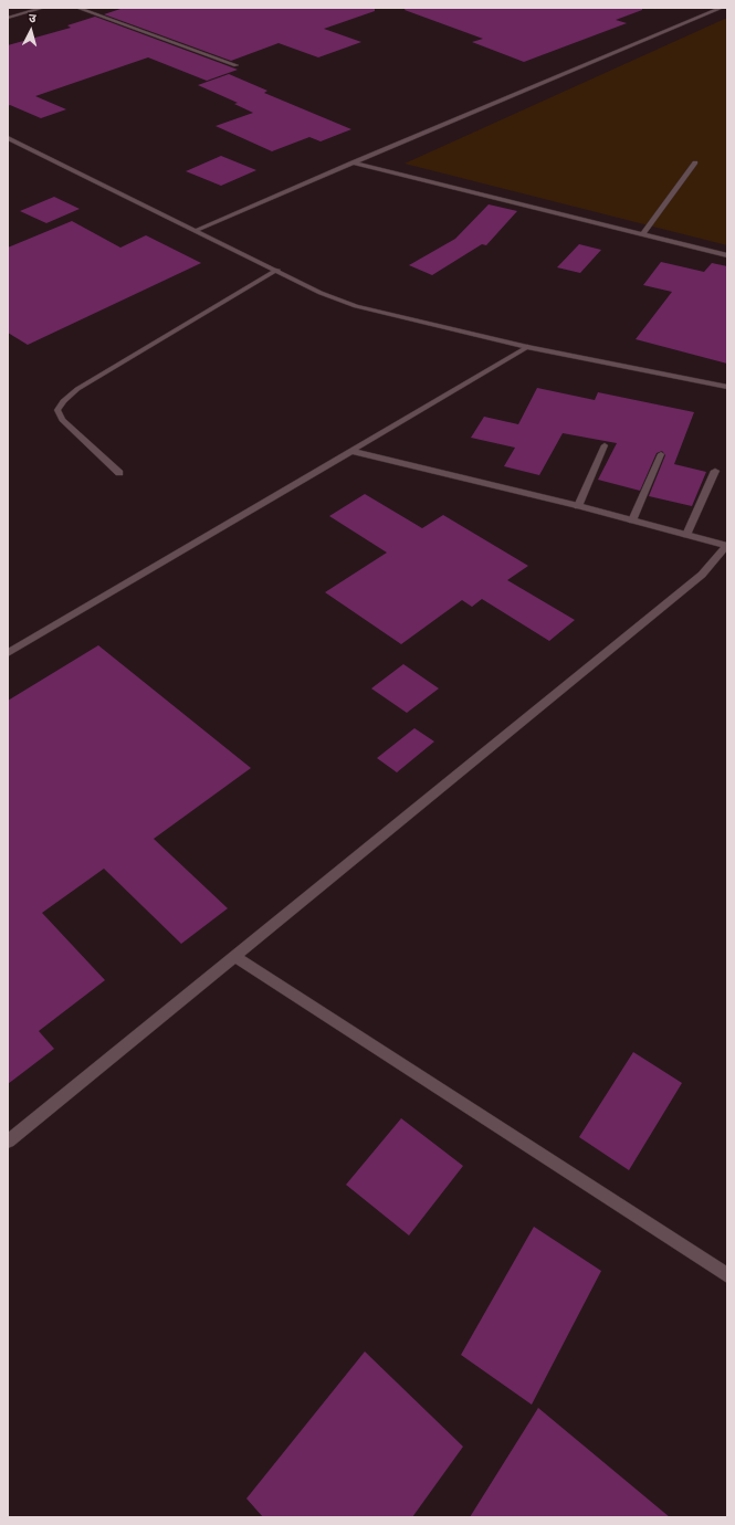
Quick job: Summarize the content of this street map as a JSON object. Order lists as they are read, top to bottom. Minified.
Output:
{"north":"top"}
